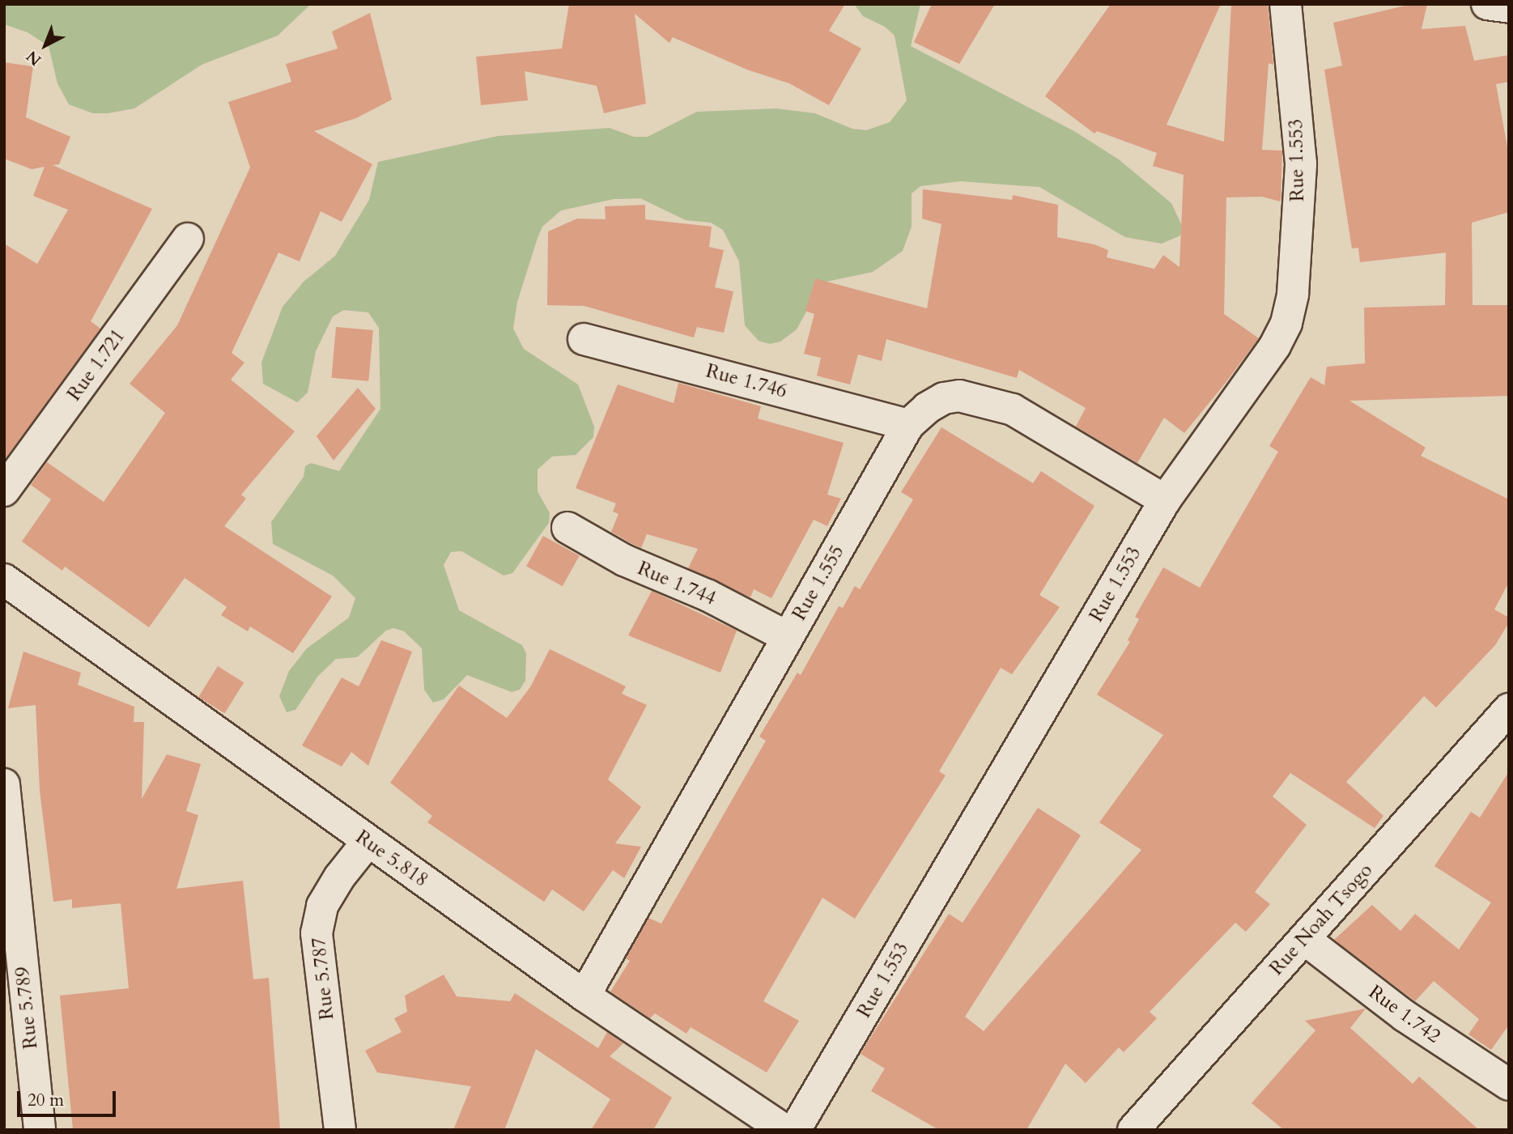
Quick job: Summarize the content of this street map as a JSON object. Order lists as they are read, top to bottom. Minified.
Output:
{"streets":{"street":["Rue 1.553","Rue 1.721","Rue 1.746","Rue 1.555","Rue 1.744","Rue 5.818","Rue Noah Tsogo","Rue 5.787","Rue 5.789","Rue 1.742"]},"crossings":[["Rue 1.553","Rue 1.555"],["Rue 1.746","Rue 1.555"],["Rue 1.555","Rue 1.744"],["Rue 1.555","Rue 5.818"],["Rue 5.818","Rue 5.787"],["Rue Noah Tsogo","Rue 1.742"]],"scale_bar":"20 m","north":"bottom left"}
